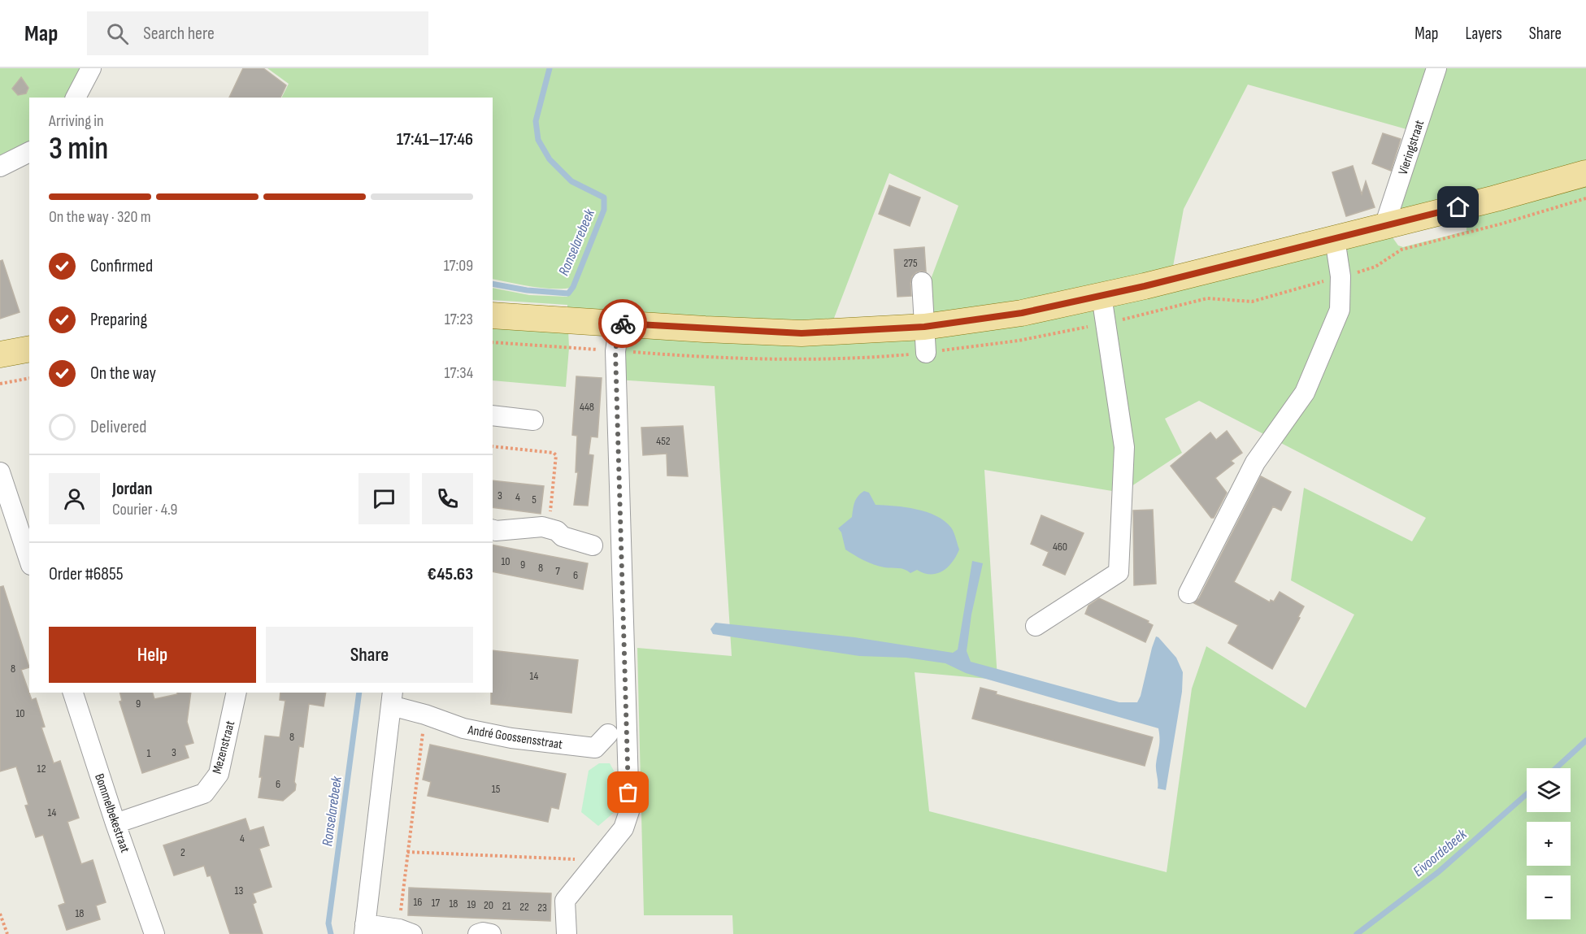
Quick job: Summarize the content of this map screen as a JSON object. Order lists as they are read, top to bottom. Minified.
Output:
{"streets":{"street":["Vieringstraat","André Goossensstraat","Mezenstraat","Bommelbekestraat"]},"crossings":[["Mezenstraat","Bommelbekestraat"]],"water":["Ronselarebeek","Eivoordebeek"],"house_numbers":["275","448","452","3","4","5","460","10","9","8","7","6","8","14","9","10","8","3","1","12","6","15","14","4","2","13","16","17","18","19","20","21","22","23","18"],"page":{"header":"Map","search":"Search here","nav":["Map","Layers","Share"],"heading":["3 min","Arriving in","17:41–17:46"],"panel":["Jordan","Courier · 4.9","Order #6855","€45.63"],"bar":"On the way · 320 m","list":[["Confirmed","17:09"],["Preparing","17:23"],["On the way","17:34"],"Delivered"],"buttons":["Help","Share"],"map_buttons":["+","−"]}}
